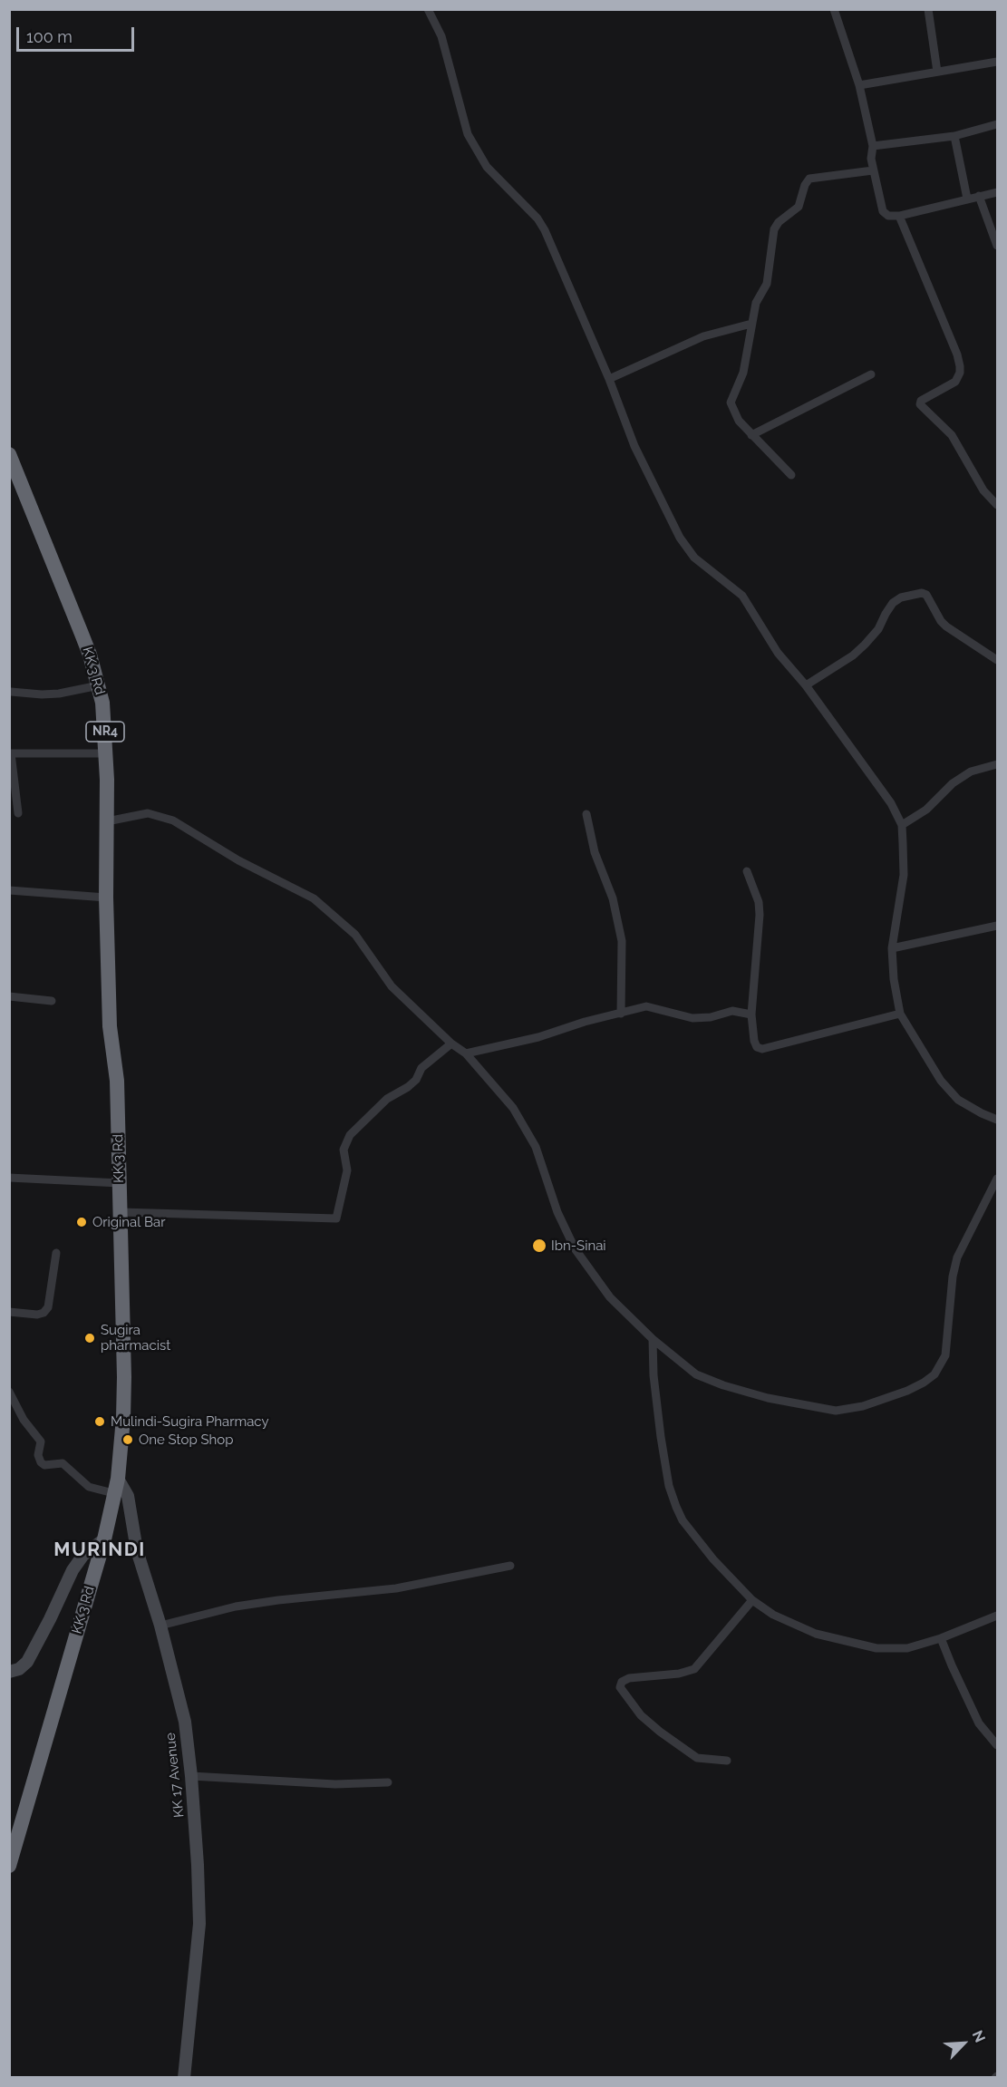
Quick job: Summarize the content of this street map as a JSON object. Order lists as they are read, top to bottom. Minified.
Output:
{"streets":{"highway":["KK 3 Rd","NR4"],"street":["KK 17 Avenue"]},"crossings":[["KK 3 Rd","KK 17 Avenue"]],"districts":["MURINDI"],"places":["Original Bar","Ibn-Sinai","Sugira pharmacist","Mulindi-Sugira Pharmacy","One Stop Shop"],"scale_bar":"100 m","north":"top right"}
